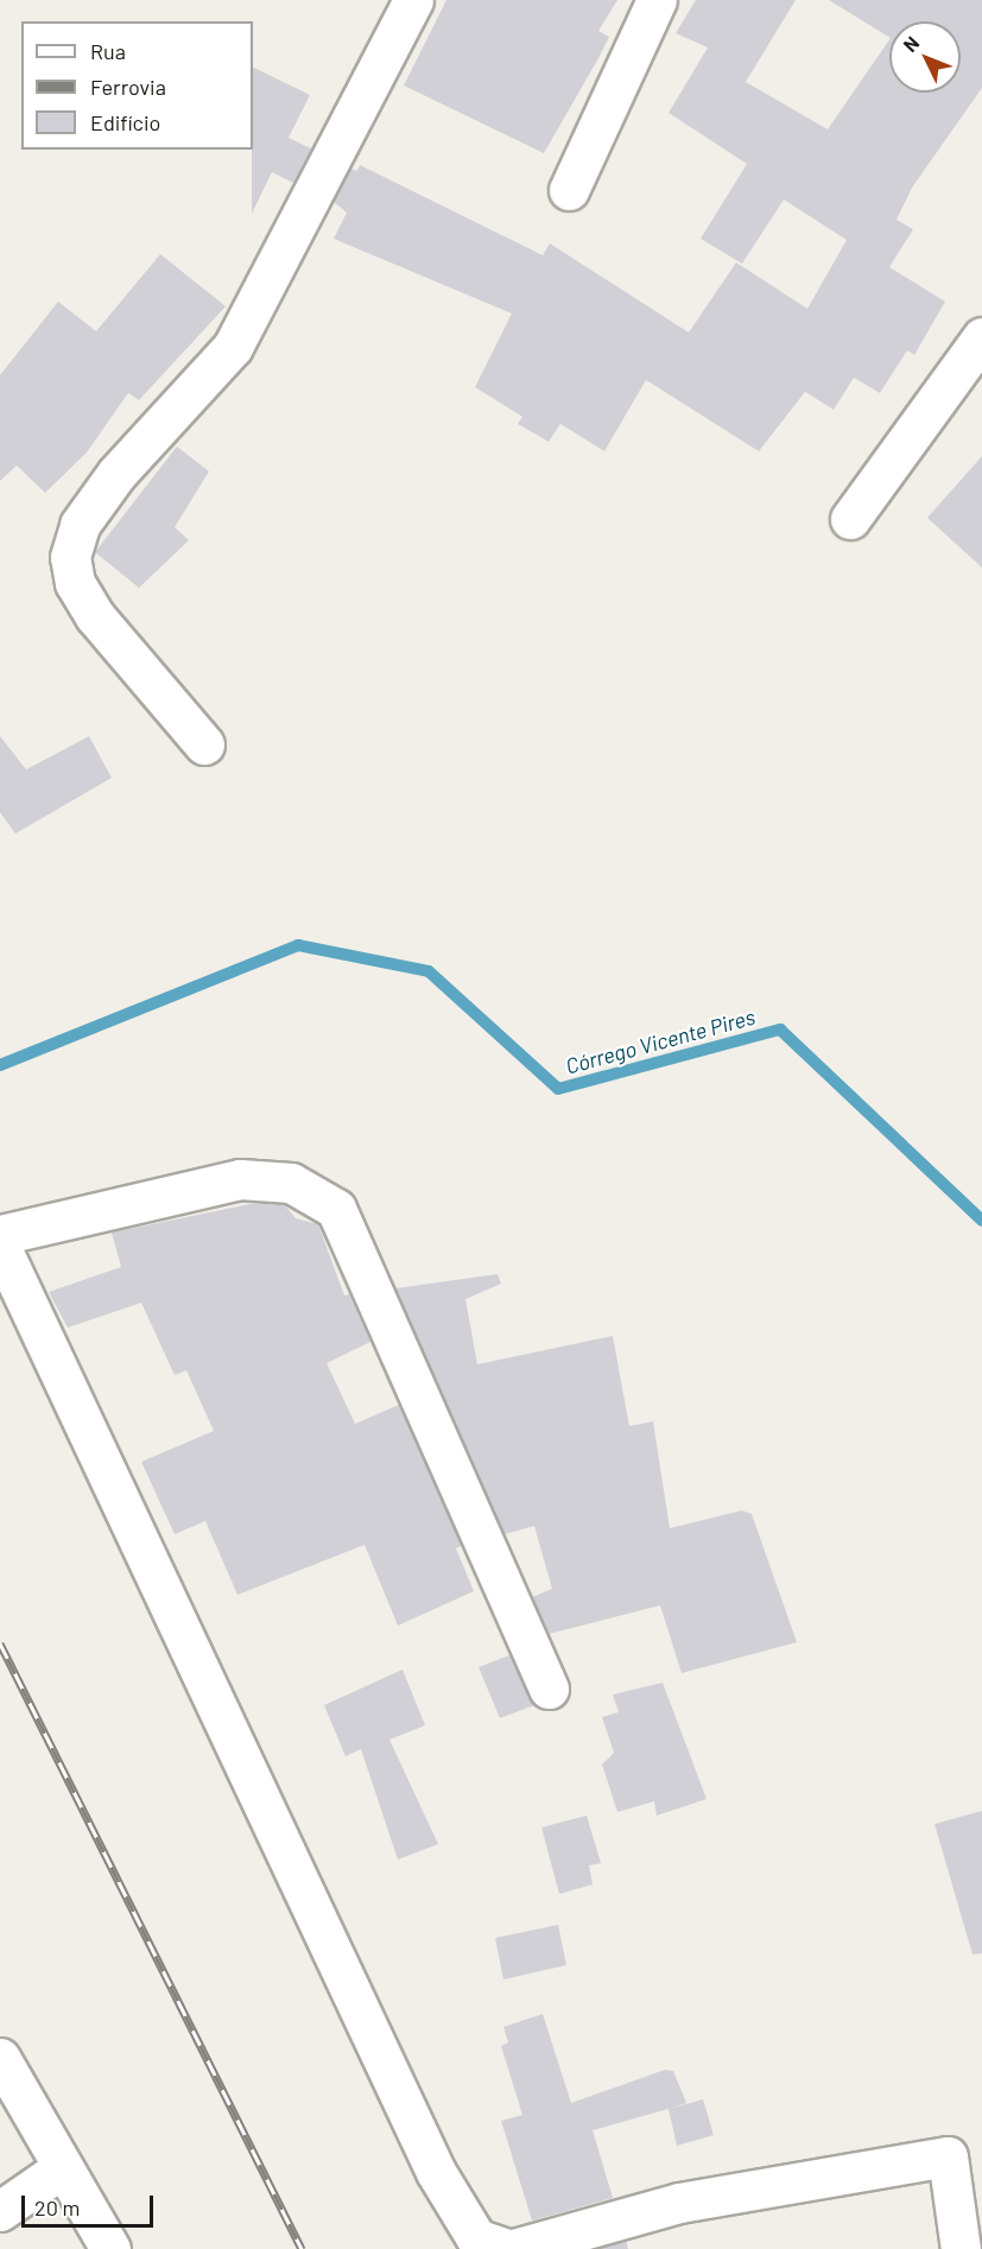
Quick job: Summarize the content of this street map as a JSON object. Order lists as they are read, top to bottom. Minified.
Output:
{"water":["Córrego Vicente Pires"],"legend":["Rua","Ferrovia","Edifício"],"scale_bar":"20 m","north":"top left"}
